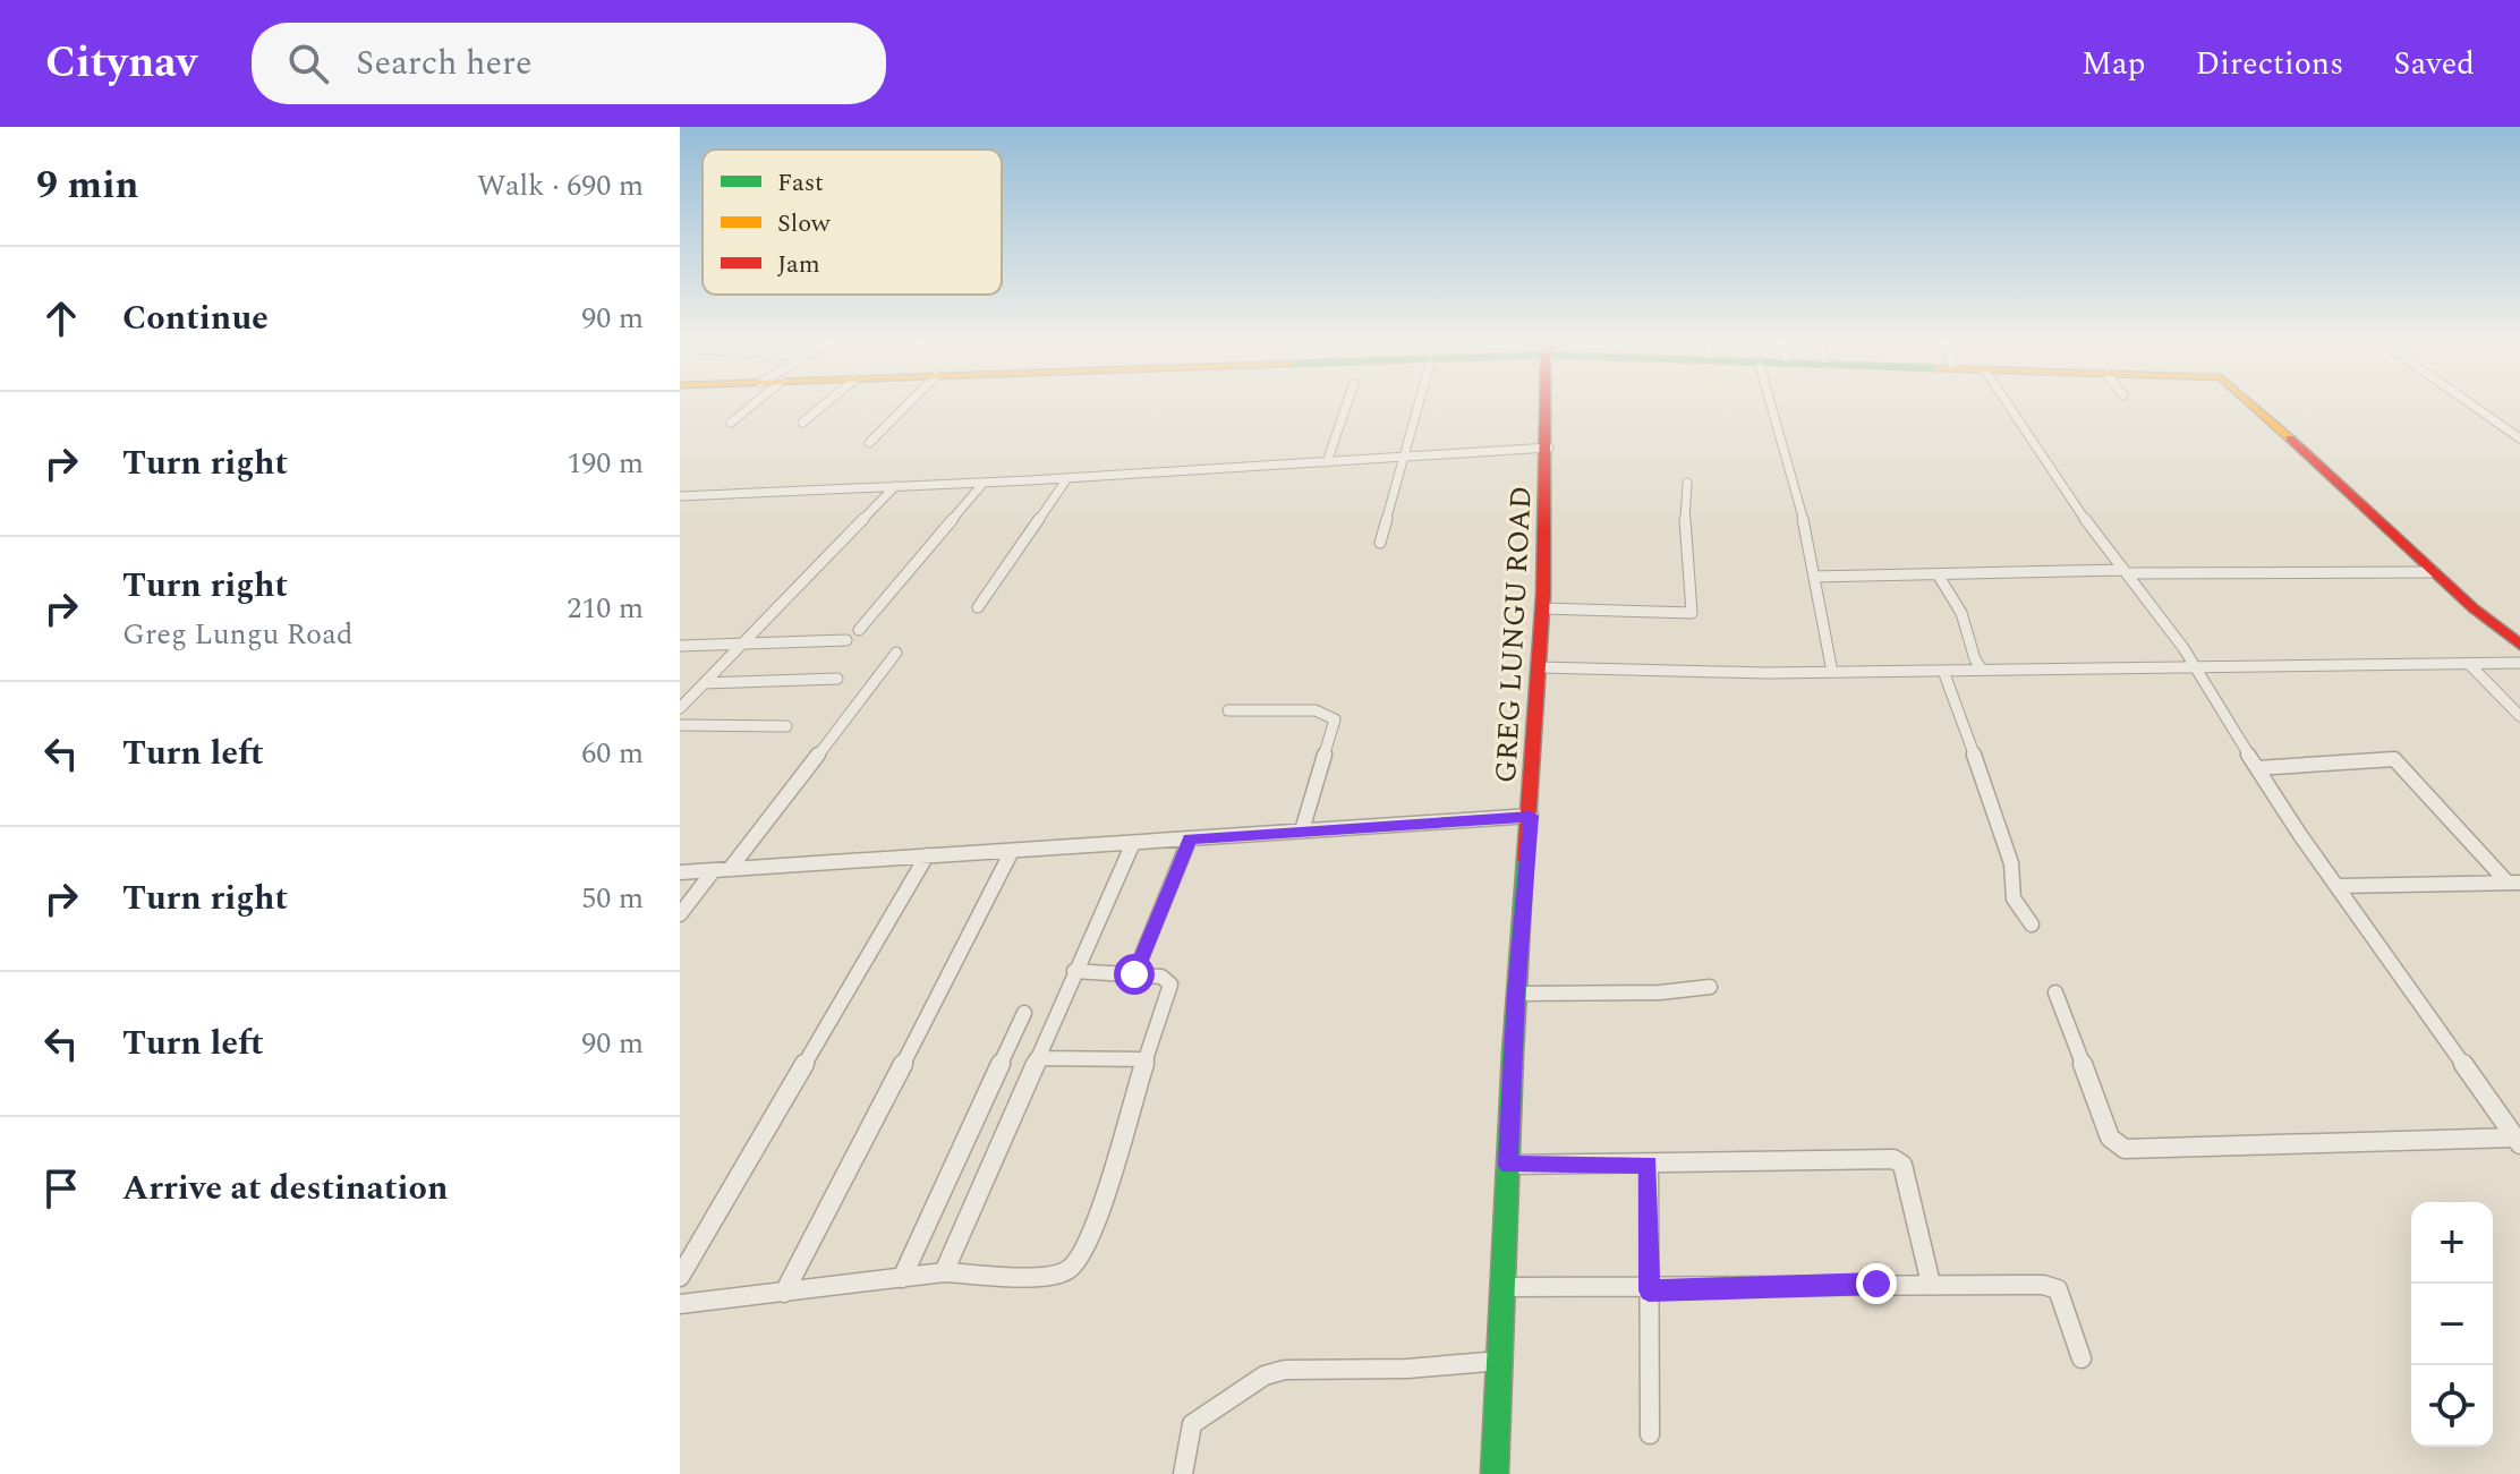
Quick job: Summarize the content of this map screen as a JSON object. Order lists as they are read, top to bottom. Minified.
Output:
{"streets":{"street":["GREG LUNGU ROAD"]},"legend":["Fast","Slow","Jam"],"page":{"header":"Citynav","search":"Search here","nav":["Map","Directions","Saved"],"heading":["9 min","Walk · 690 m"],"list":[["Continue","90 m"],["Turn right","190 m"],["Turn right","Greg Lungu Road","210 m"],["Turn left","60 m"],["Turn right","50 m"],["Turn left","90 m"],"Arrive at destination"],"map_buttons":["+","−"]}}
